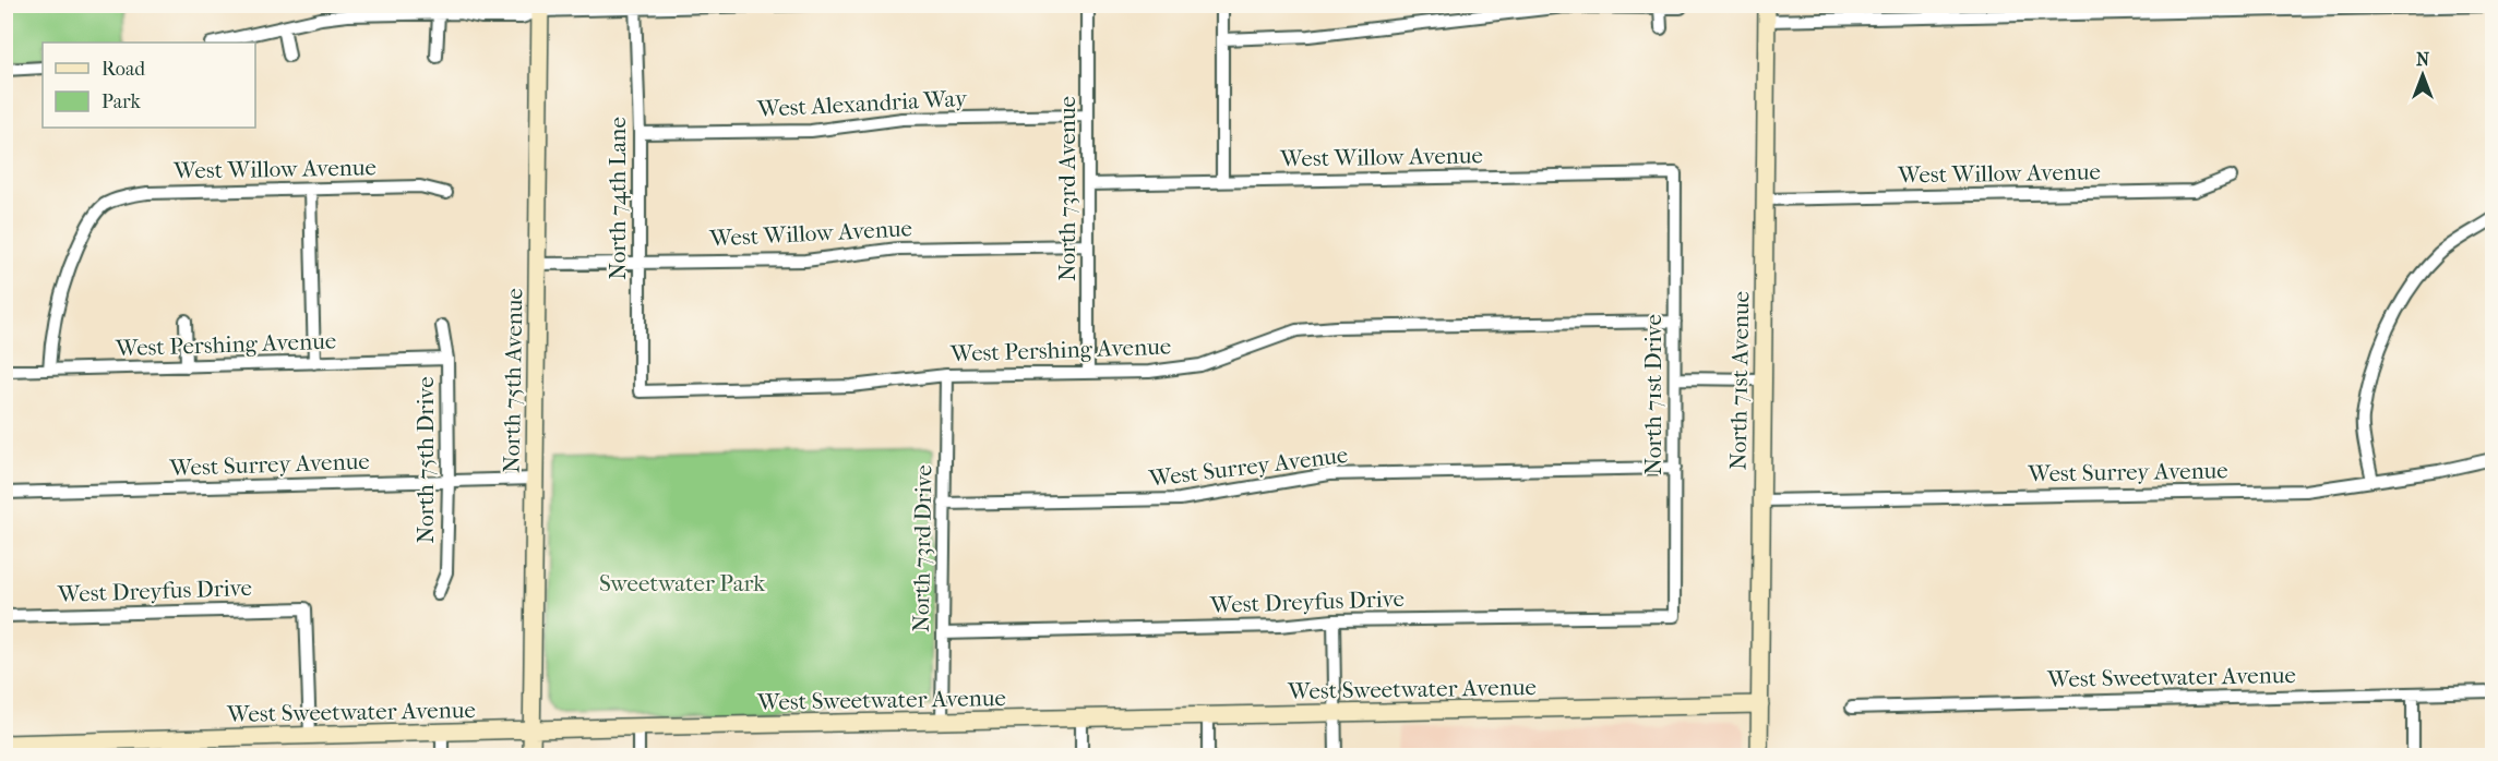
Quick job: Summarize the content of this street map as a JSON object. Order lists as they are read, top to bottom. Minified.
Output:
{"streets":{"street":["West Alexandria Way","West Willow Avenue","North 73rd Avenue","North 74th Lane","West Pershing Avenue","North 75th Avenue","North 71st Avenue","North 71st Drive","North 75th Drive","West Surrey Avenue","North 73rd Drive","West Dreyfus Drive","West Sweetwater Avenue"]},"crossings":[["West Alexandria Way","North 73rd Avenue"],["West Alexandria Way","North 74th Lane"],["West Willow Avenue","North 73rd Avenue"],["West Willow Avenue","North 74th Lane"],["West Willow Avenue","West Pershing Avenue"],["West Willow Avenue","North 75th Avenue"],["West Willow Avenue","North 71st Avenue"],["West Willow Avenue","North 71st Drive"],["North 73rd Avenue","West Pershing Avenue"],["North 74th Lane","West Pershing Avenue"],["West Pershing Avenue","North 71st Drive"],["West Pershing Avenue","North 75th Drive"],["West Pershing Avenue","North 73rd Drive"],["North 75th Avenue","West Surrey Avenue"],["North 75th Avenue","West Sweetwater Avenue"],["North 71st Avenue","West Surrey Avenue"],["North 71st Avenue","West Sweetwater Avenue"],["North 71st Drive","West Surrey Avenue"],["North 71st Drive","West Dreyfus Drive"],["North 75th Drive","West Surrey Avenue"],["West Surrey Avenue","North 73rd Drive"],["North 73rd Drive","West Dreyfus Drive"],["North 73rd Drive","West Sweetwater Avenue"],["West Dreyfus Drive","West Sweetwater Avenue"]],"parks":["Sweetwater Park"],"legend":["Road","Park"],"north":"top"}
